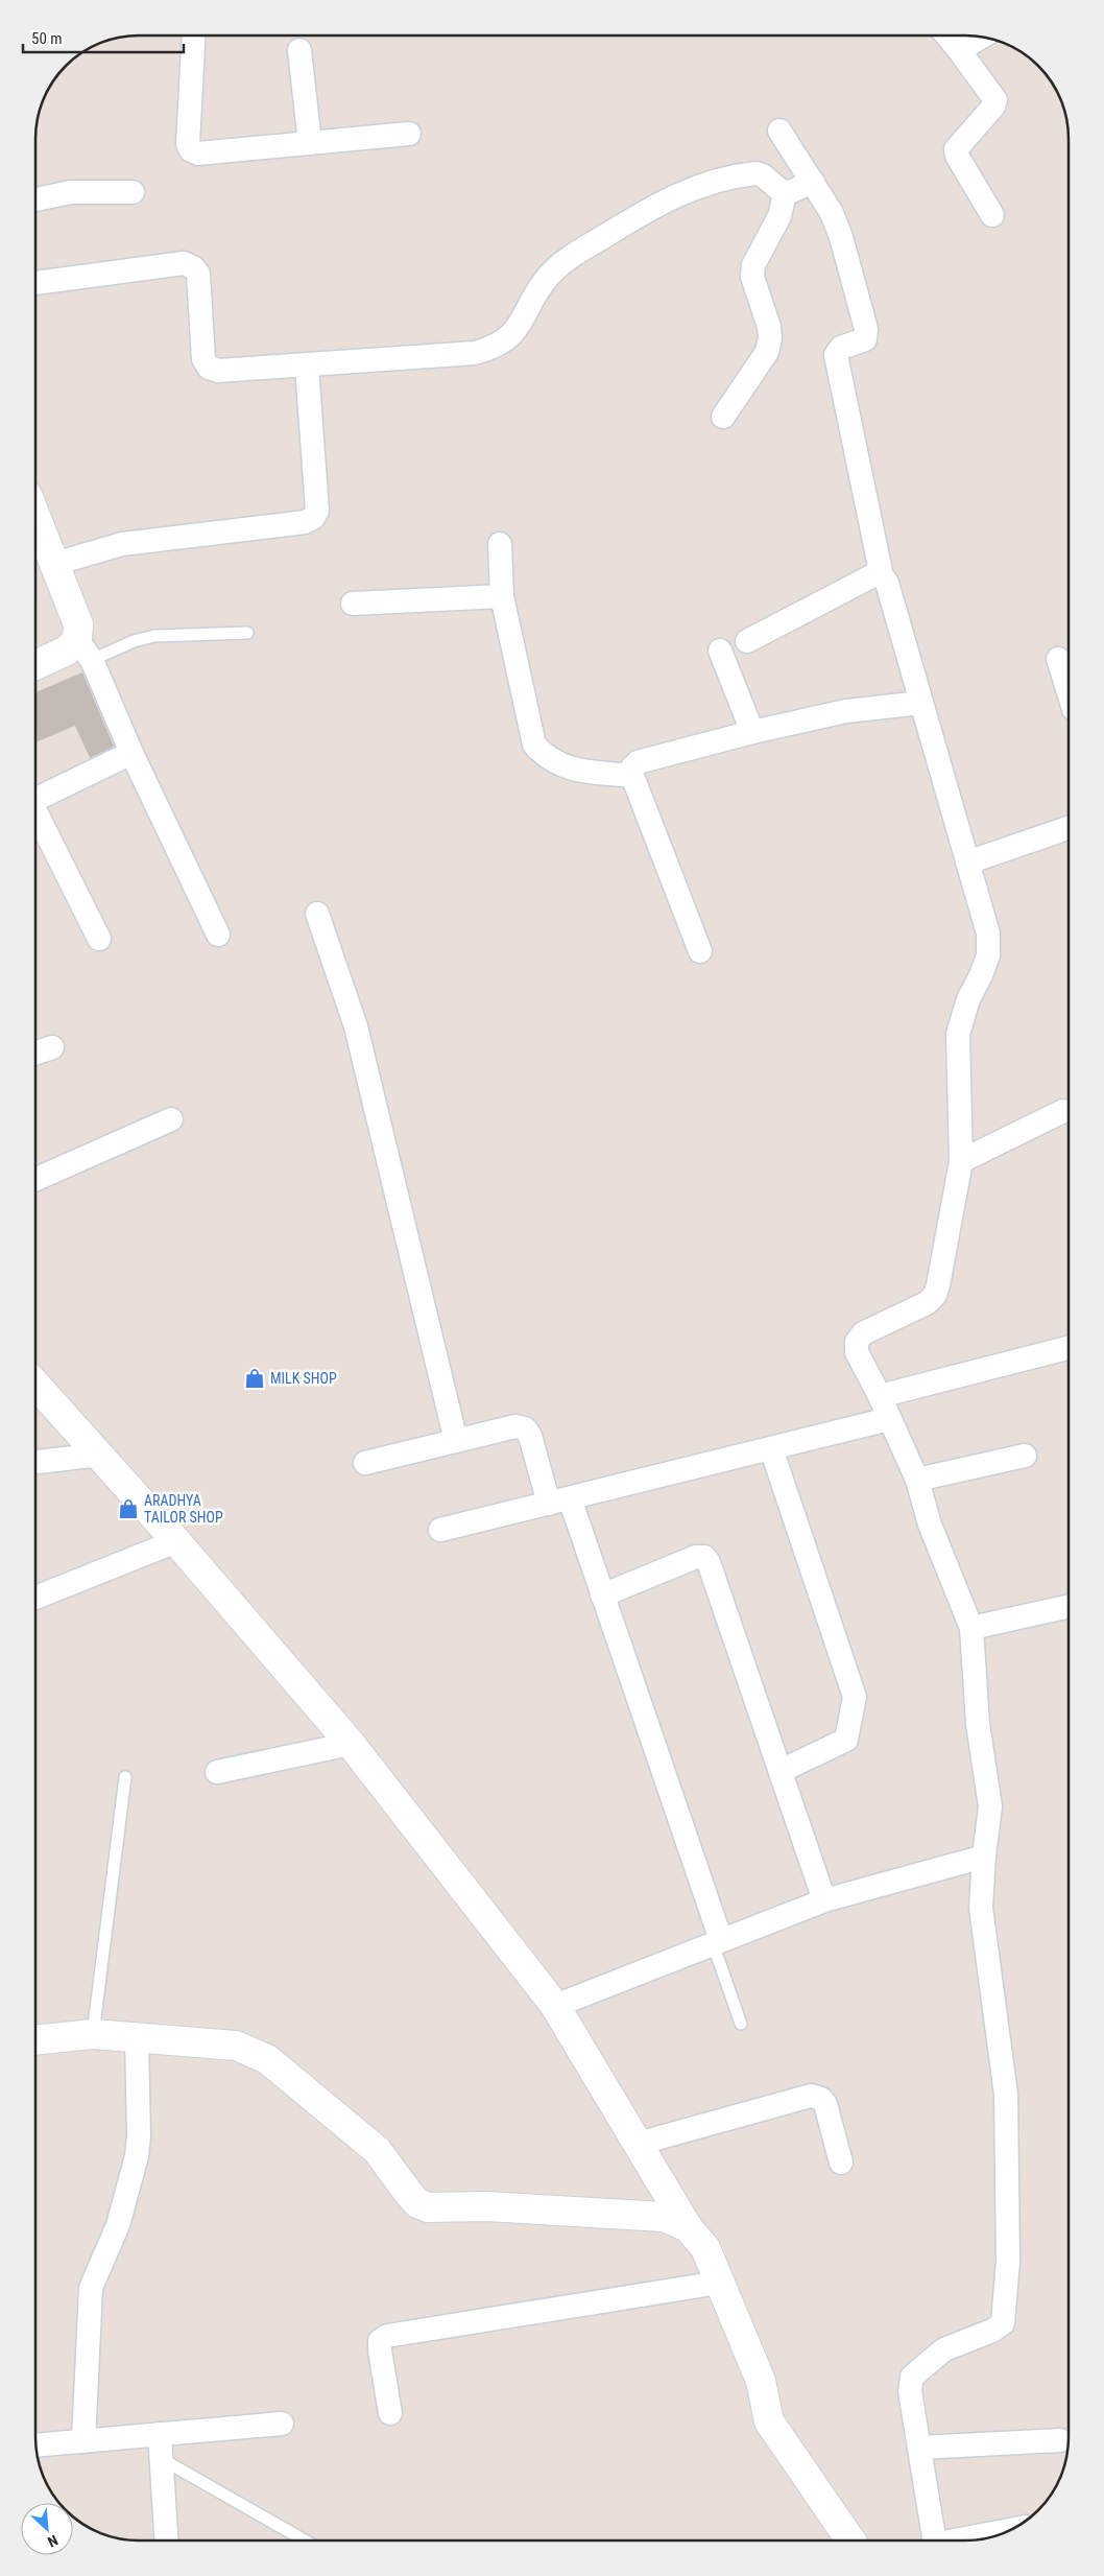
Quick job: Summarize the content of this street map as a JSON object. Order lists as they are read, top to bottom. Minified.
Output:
{"places":{"shop":["MILK SHOP","ARADHYA TAILOR SHOP"]},"scale_bar":"50 m","north":"bottom right"}
